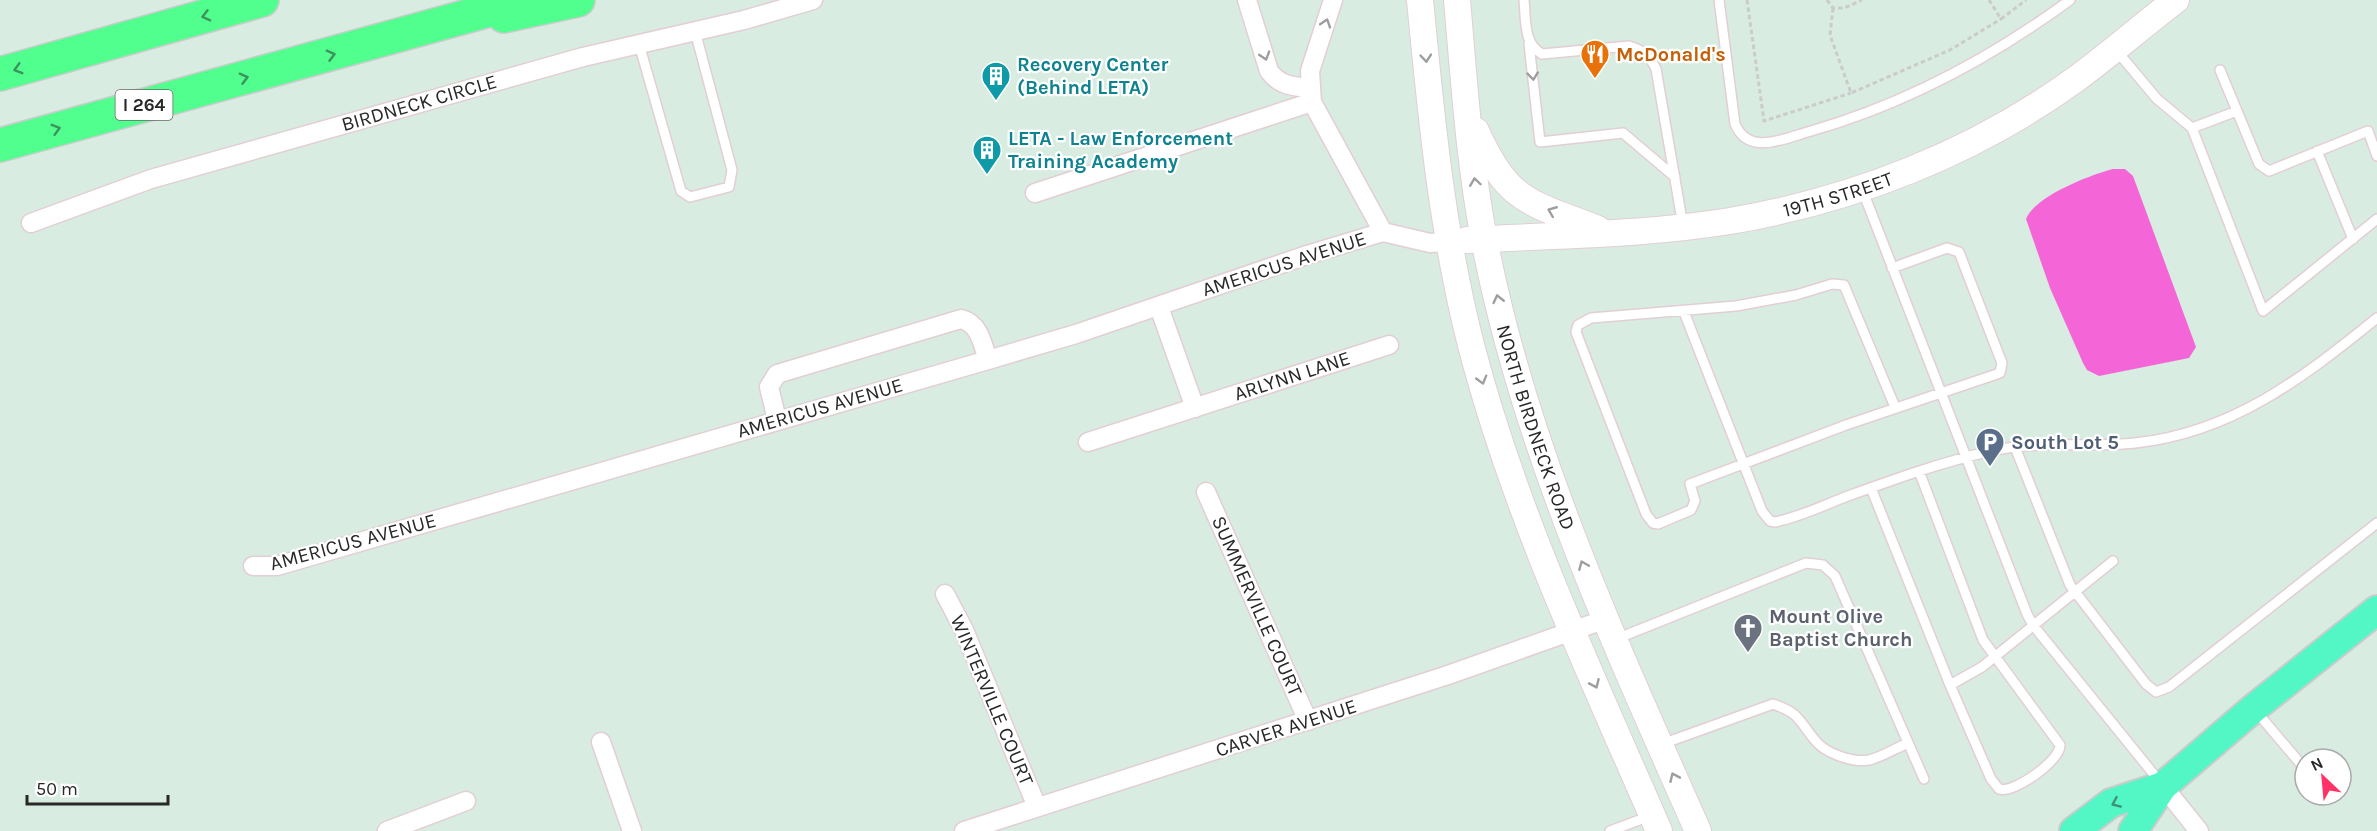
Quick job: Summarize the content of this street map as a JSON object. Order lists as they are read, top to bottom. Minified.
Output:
{"streets":{"highway":["I 264"],"main road":["19TH STREET","NORTH BIRDNECK ROAD"],"street":["BIRDNECK CIRCLE","AMERICUS AVENUE","ARLYNN LANE","SUMMERVILLE COURT","WINTERVILLE COURT","CARVER AVENUE"]},"crossings":[["19TH STREET","NORTH BIRDNECK ROAD"],["NORTH BIRDNECK ROAD","CARVER AVENUE"],["SUMMERVILLE COURT","CARVER AVENUE"],["WINTERVILLE COURT","CARVER AVENUE"]],"places":{"restaurant":["McDonald's"],"building":["Recovery Center (Behind LETA)","LETA - Law Enforcement Training Academy"],"parking":["South Lot 5"],"church":["Mount Olive Baptist Church"]},"scale_bar":"50 m","north":"top left"}
